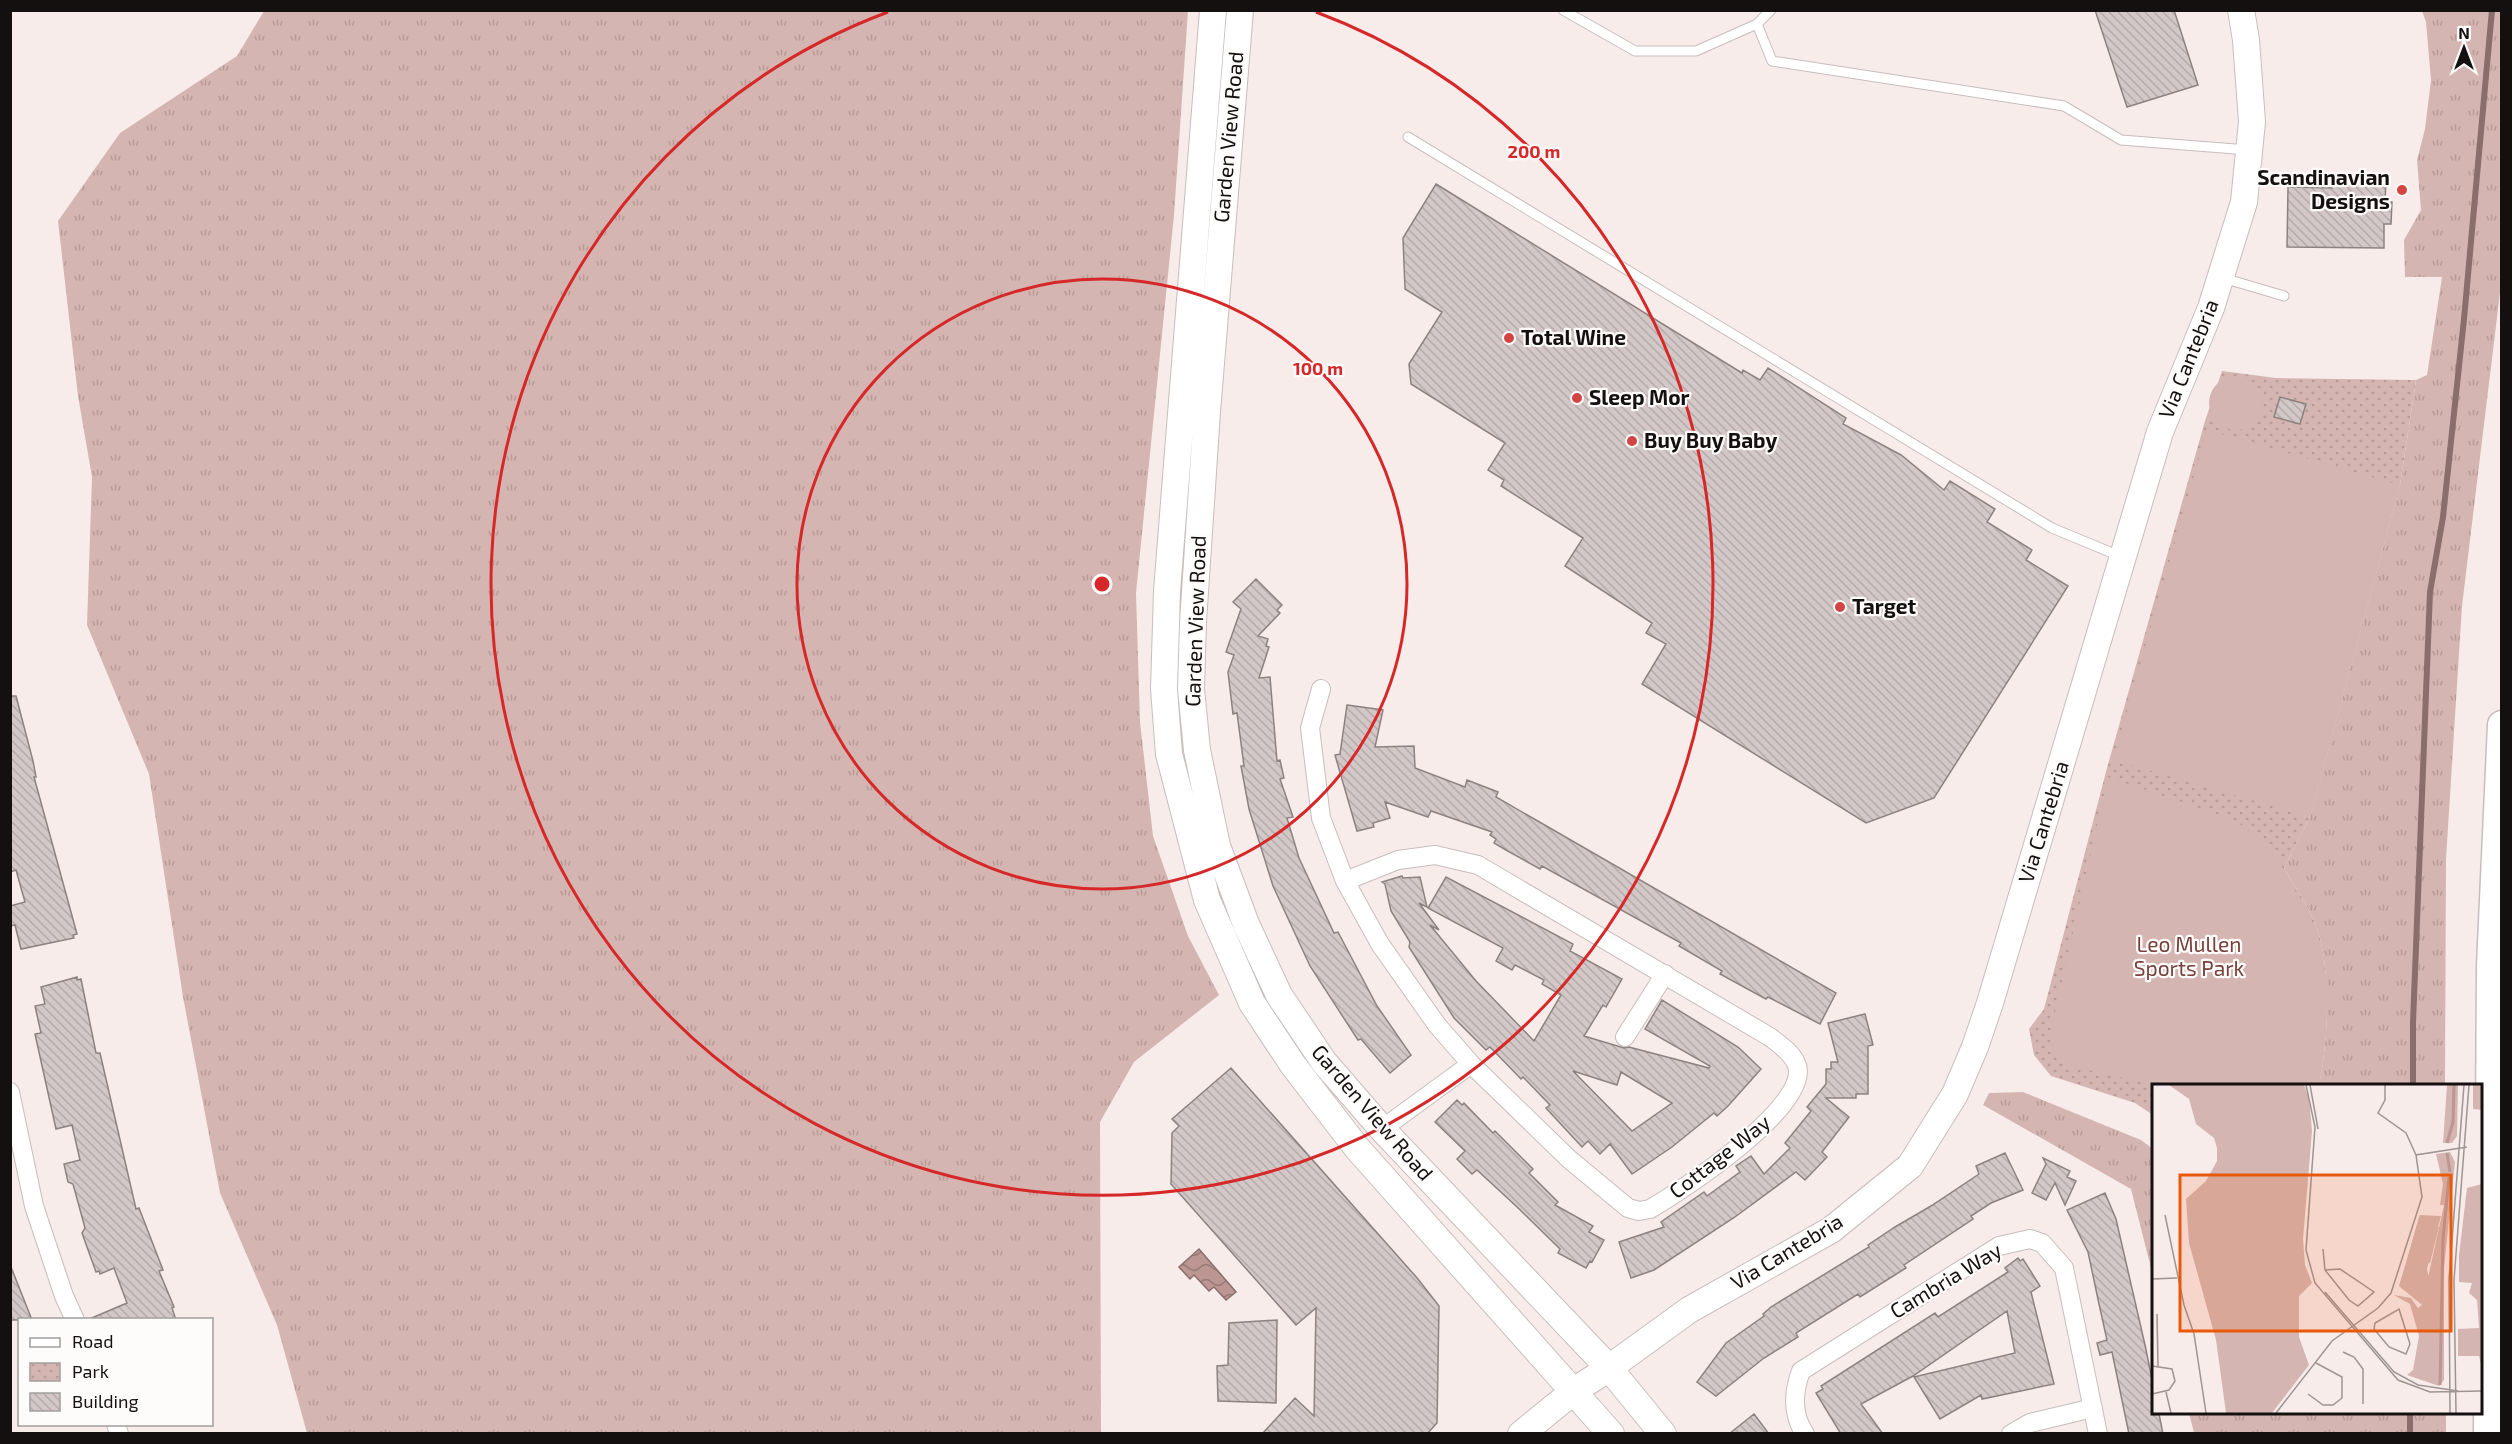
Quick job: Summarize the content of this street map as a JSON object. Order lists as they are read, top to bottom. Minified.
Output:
{"streets":{"main road":["Garden View Road","Via Cantebria"],"street":["Cottage Way","Cambria Way"]},"crossings":[["Garden View Road","Via Cantebria"]],"parks":["Leo Mullen Sports Park"],"places":["Scandinavian Designs","Total Wine","Sleep Mor","Buy Buy Baby","Target"],"legend":["Road","Park","Building"],"north":"top","rings":["200 m","100 m"]}
